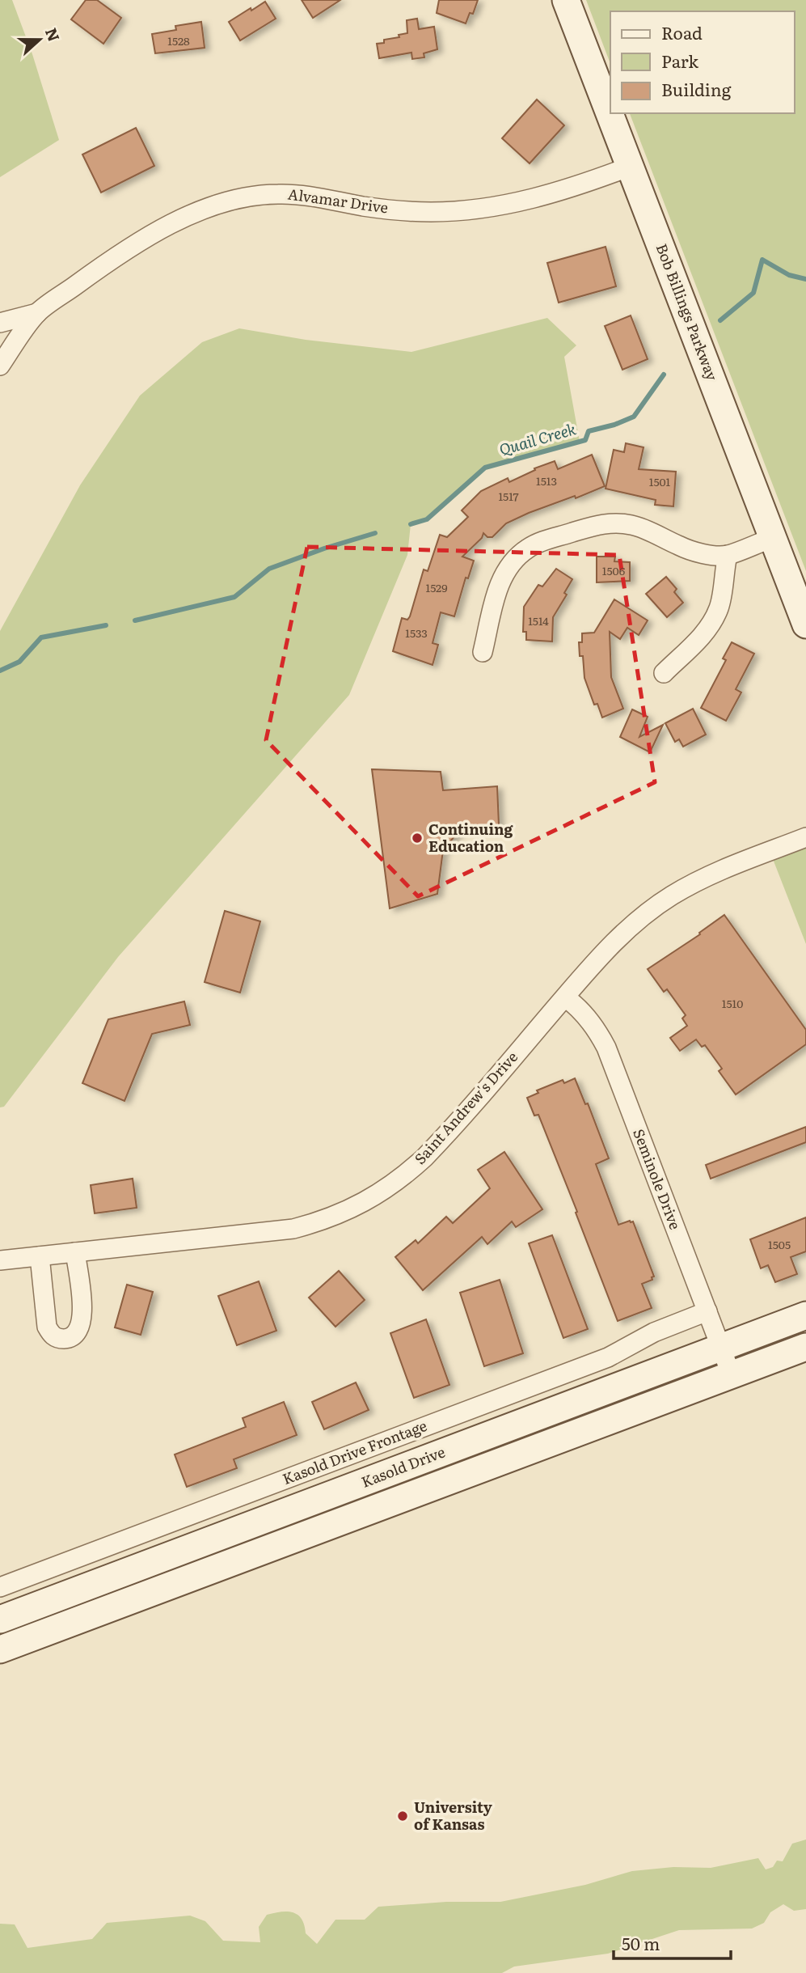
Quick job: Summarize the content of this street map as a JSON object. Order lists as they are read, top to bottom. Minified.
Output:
{"streets":{"main road":["Bob Billings Parkway","Kasold Drive"],"street":["Alvamar Drive","Saint Andrew's Drive","Seminole Drive","Kasold Drive Frontage"]},"crossings":[["Alvamar Drive","Bob Billings Parkway"],["Saint Andrew's Drive","Seminole Drive"],["Seminole Drive","Kasold Drive Frontage"],["Seminole Drive","Kasold Drive"]],"water":["Quail Creek"],"places":["Continuing Education","University of Kansas"],"house_numbers":["1528","1513","1501","1517","1506","1529","1514","1533","1510","1505"],"legend":["Road","Park","Building"],"scale_bar":"50 m","north":"right"}
